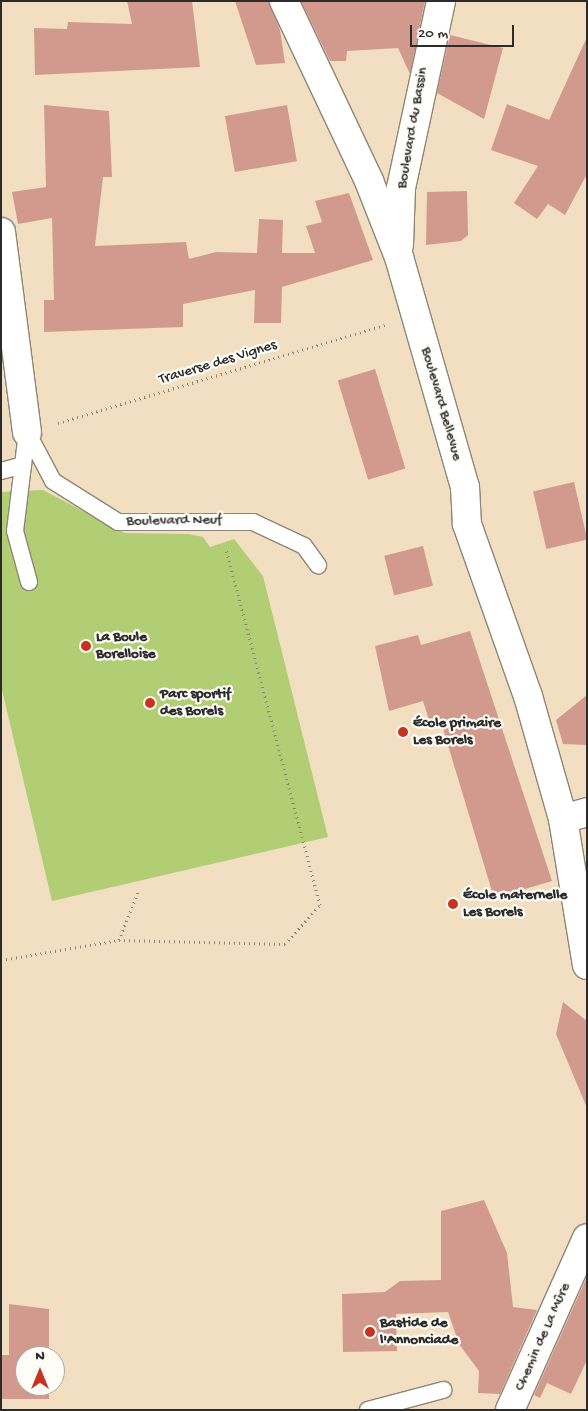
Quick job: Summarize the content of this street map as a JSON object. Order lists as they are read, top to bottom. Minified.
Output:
{"streets":{"street":["Boulevard du Bassin","Boulevard Bellevue","Boulevard Neuf","Chemin de La Mûre"],"path":["Traverse des Vignes"]},"crossings":[["Boulevard du Bassin","Boulevard Bellevue"],["Traverse des Vignes","Boulevard Bellevue"],["Traverse des Vignes","Boulevard Neuf"]],"places":["La Boule Borelloise","Parc sportif des Borels","École primaire Les Borels","École maternelle Les Borels","Bastide de l'Annonciade"],"scale_bar":"20 m","north":"top"}
